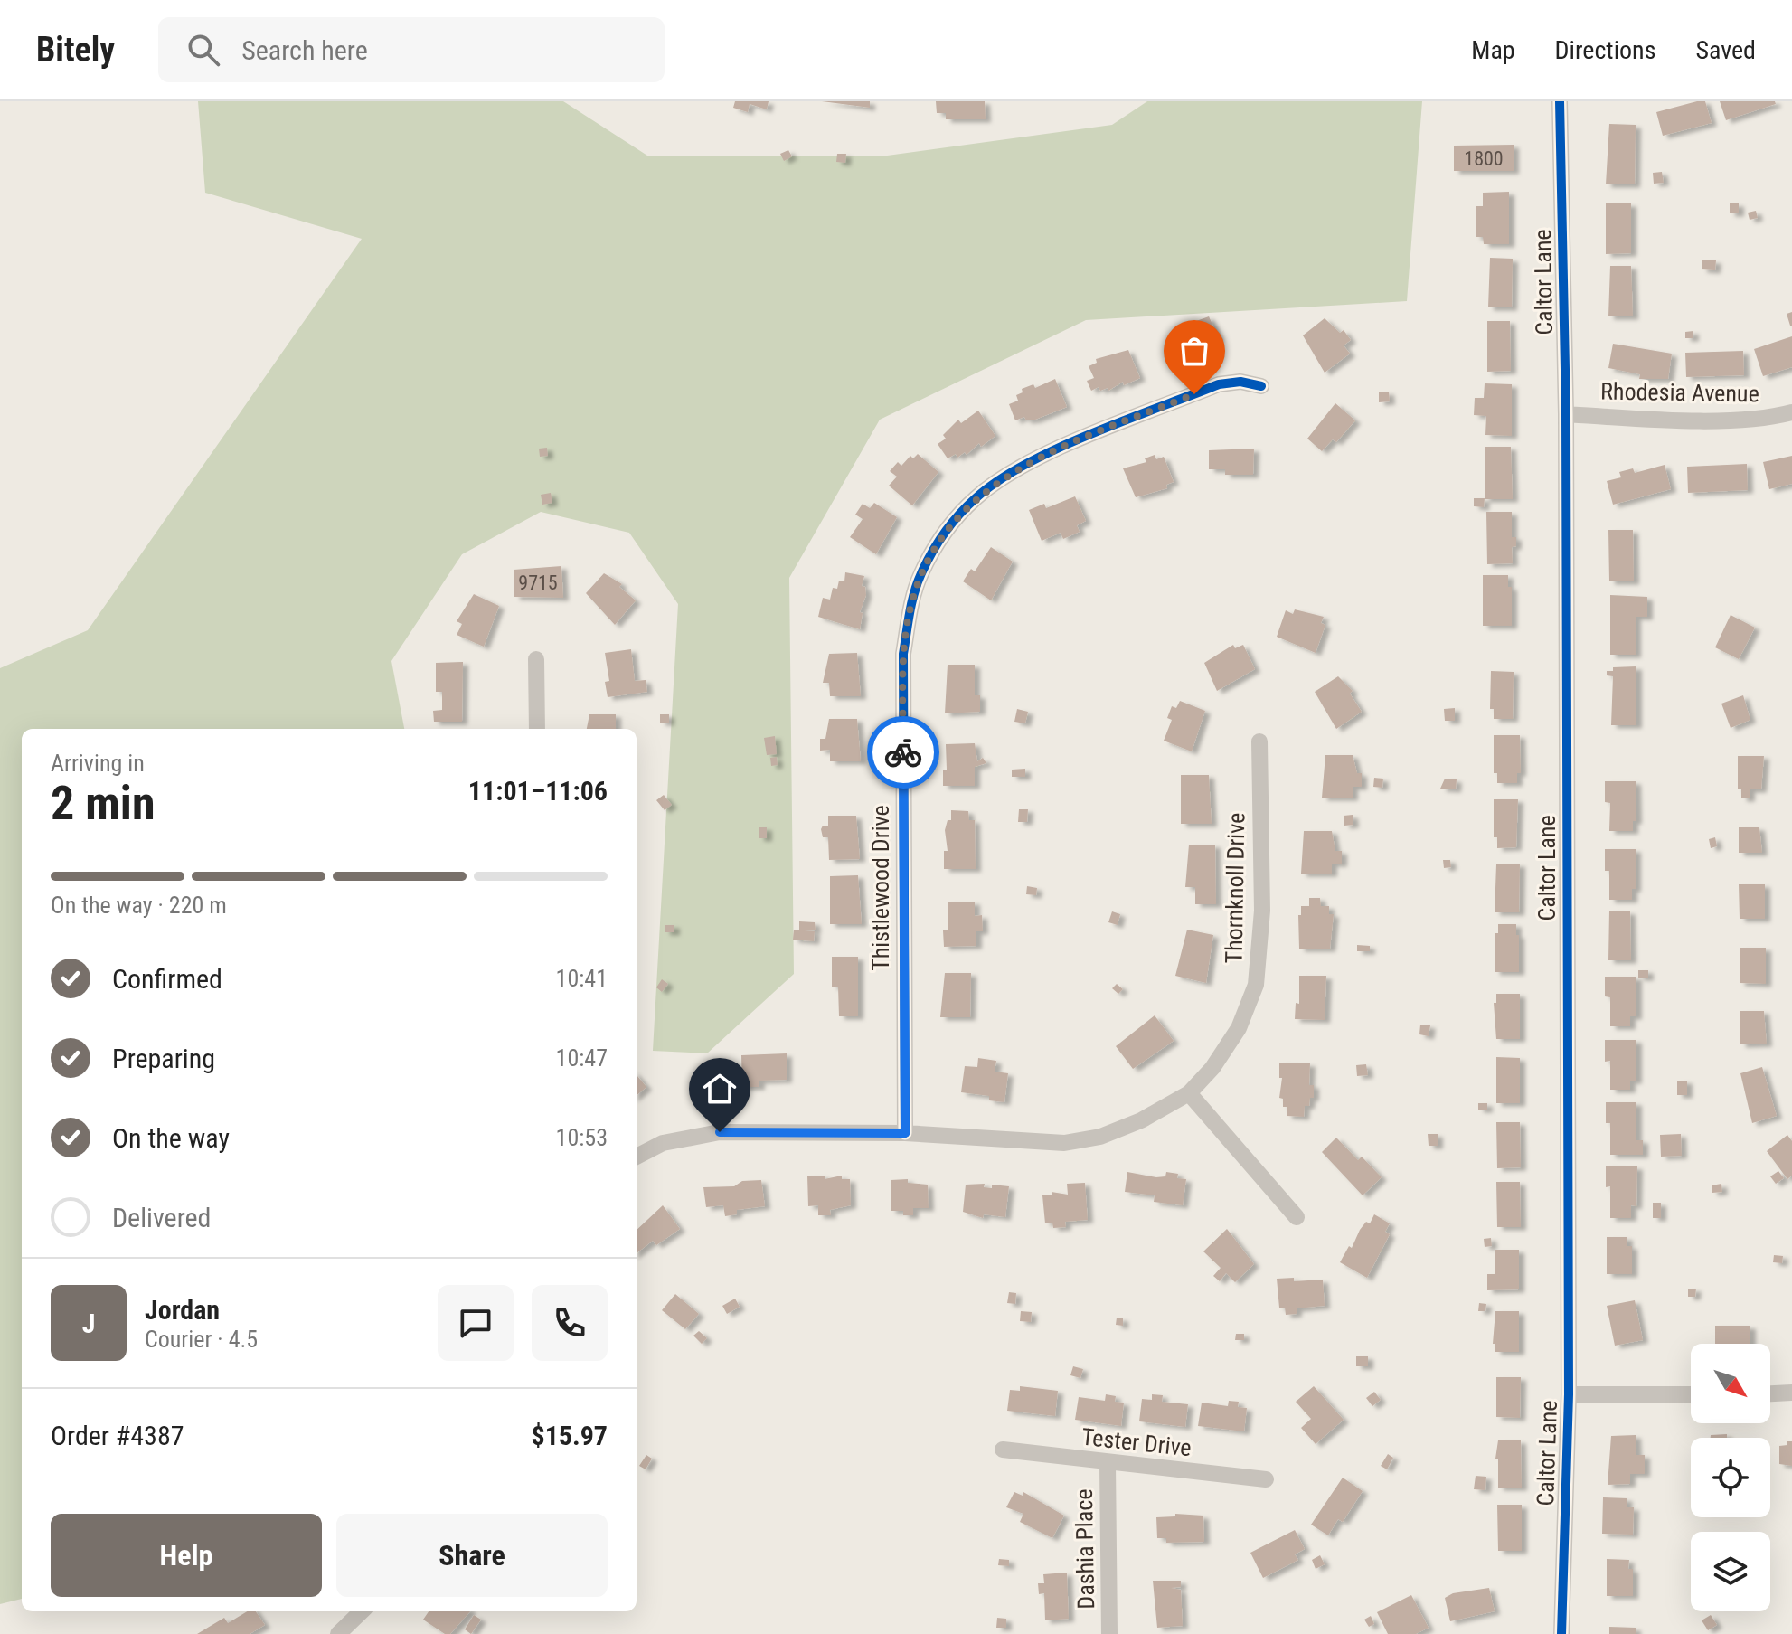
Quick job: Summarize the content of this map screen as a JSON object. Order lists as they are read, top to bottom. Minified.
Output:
{"streets":{"street":["Caltor Lane","Rhodesia Avenue","Thistlewood Drive","Thornknoll Drive","Tester Drive","Dashia Place"]},"crossings":[["Caltor Lane","Rhodesia Avenue"],["Thistlewood Drive","Thornknoll Drive"],["Tester Drive","Dashia Place"]],"house_numbers":["1800","9715"],"north":"bottom right","page":{"header":"Bitely","search":"Search here","nav":["Map","Directions","Saved"],"heading":["2 min","Arriving in","11:01–11:06"],"panel":["Jordan","Courier · 4.5","Order #4387","$15.97"],"bar":"On the way · 220 m","list":[["Confirmed","10:41"],["Preparing","10:47"],["On the way","10:53"],"Delivered"],"round":"J","buttons":["Help","Share"]}}
